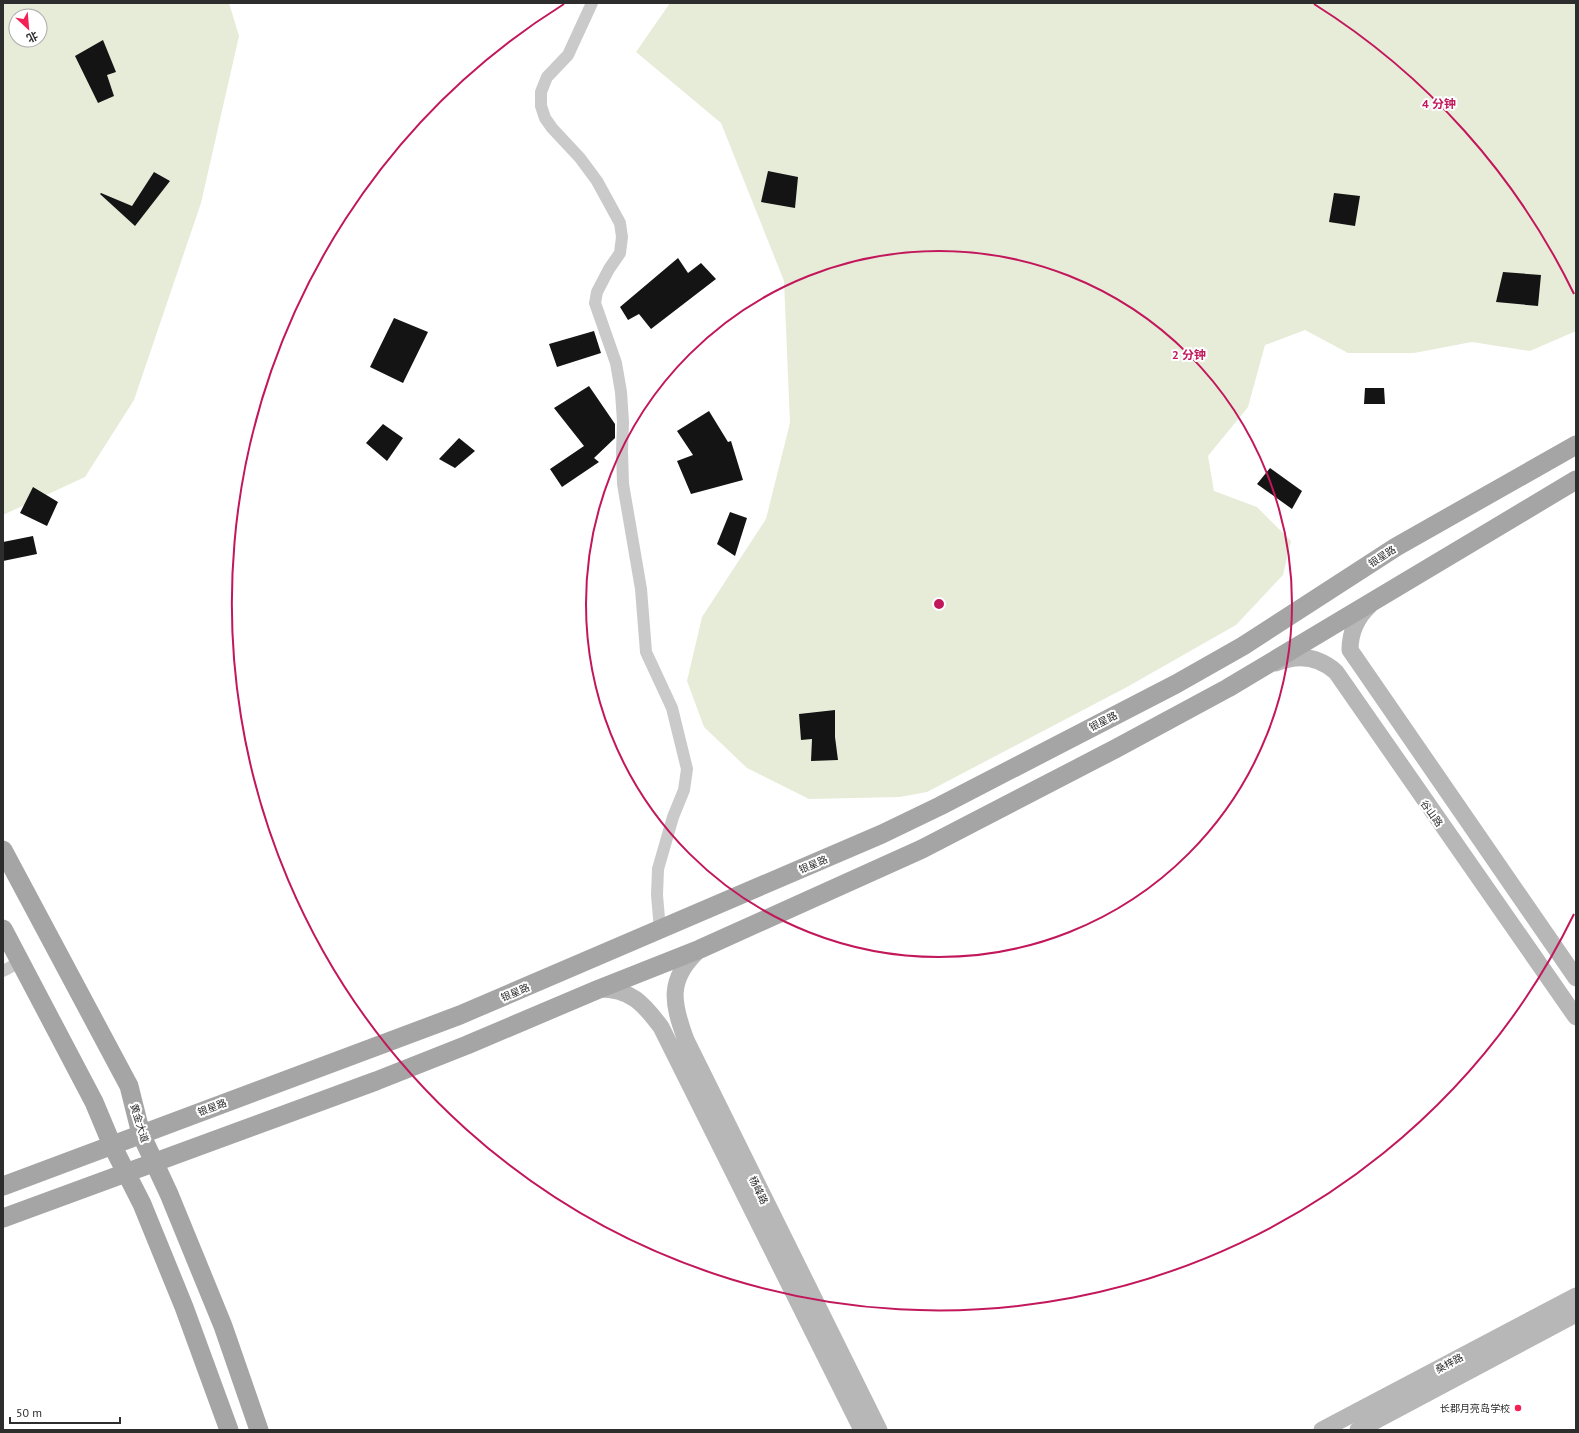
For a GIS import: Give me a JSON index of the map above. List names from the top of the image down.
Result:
{
  "streets": {
    "main road": [
      "银星路",
      "谷山路",
      "黄金大道",
      "杨峰路",
      "桑梓路"
    ]
  },
  "crossings": [
    ["银星路", "黄金大道"]
  ],
  "places": ["长郡月亮岛学校"],
  "scale_bar": "50 m",
  "north": "bottom right",
  "rings": ["4 分钟", "2 分钟"]
}
